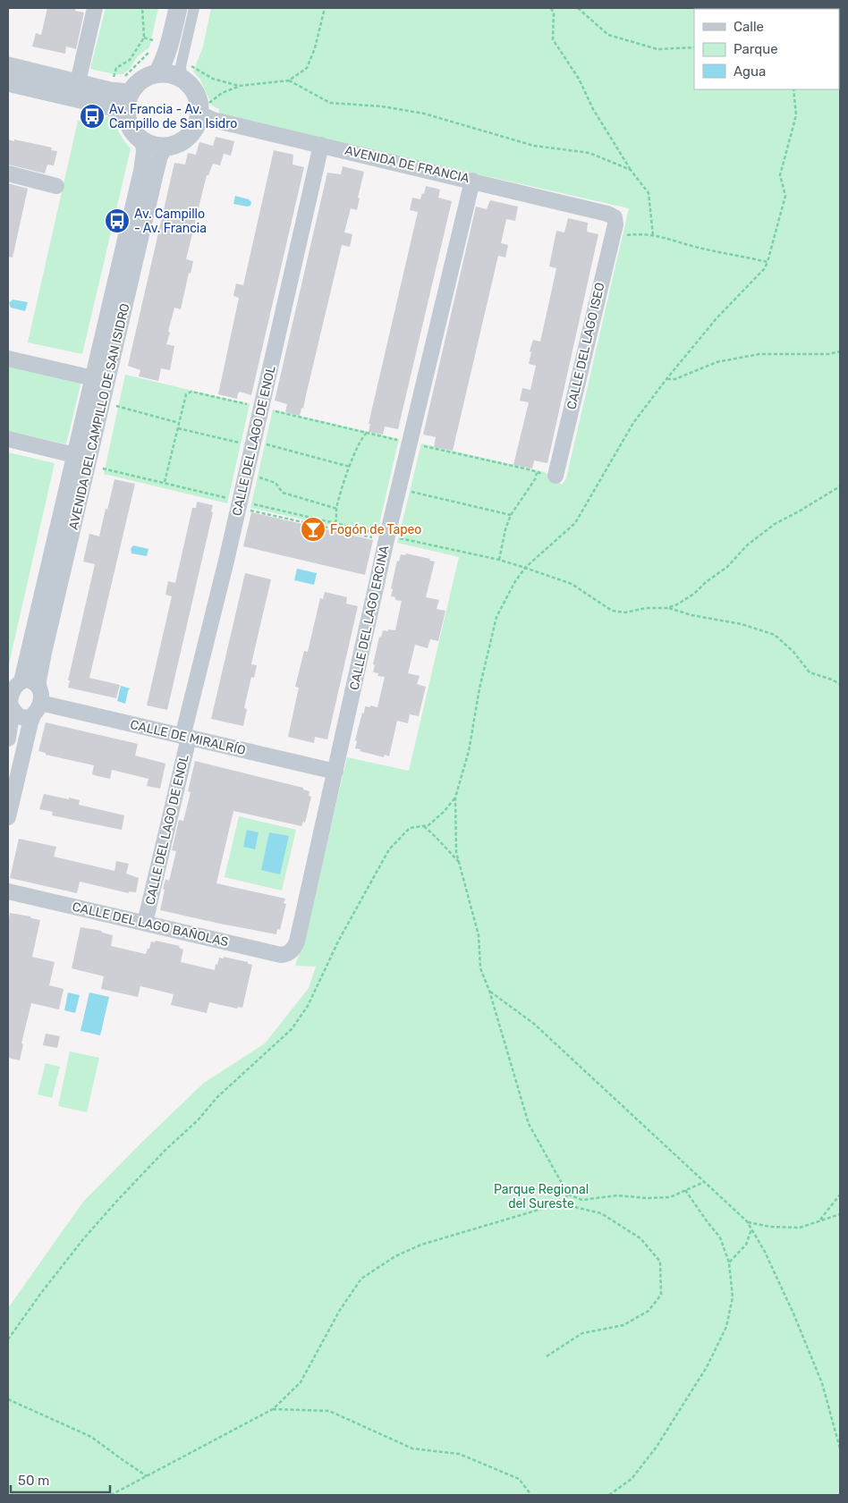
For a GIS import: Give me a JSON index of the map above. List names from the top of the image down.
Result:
{
  "streets": {
    "street": [
      "AVENIDA DE FRANCIA",
      "CALLE DEL LAGO ISEO",
      "AVENIDA DEL CAMPILLO DE SAN ISIDRO",
      "CALLE DEL LAGO DE ENOL",
      "CALLE DEL LAGO ERCINA",
      "CALLE DE MIRALRÍO",
      "CALLE DEL LAGO BAÑOLAS"
    ]
  },
  "crossings": [
    ["AVENIDA DE FRANCIA", "CALLE DEL LAGO ISEO"],
    ["AVENIDA DE FRANCIA", "AVENIDA DEL CAMPILLO DE SAN ISIDRO"],
    ["AVENIDA DE FRANCIA", "CALLE DEL LAGO DE ENOL"],
    ["AVENIDA DE FRANCIA", "CALLE DEL LAGO ERCINA"],
    ["AVENIDA DEL CAMPILLO DE SAN ISIDRO", "CALLE DE MIRALRÍO"],
    ["CALLE DEL LAGO DE ENOL", "CALLE DE MIRALRÍO"],
    ["CALLE DEL LAGO DE ENOL", "CALLE DEL LAGO BAÑOLAS"],
    ["CALLE DEL LAGO ERCINA", "CALLE DE MIRALRÍO"],
    ["CALLE DEL LAGO ERCINA", "CALLE DEL LAGO BAÑOLAS"]
  ],
  "parks": ["Parque Regional del Sureste"],
  "places": {
    "bus stop": ["Av. Francia - Av. Campillo de San Isidro", "Av. Campillo - Av. Francia"],
    "bar": ["Fogón de Tapeo"]
  },
  "legend": ["Calle", "Parque", "Agua"],
  "scale_bar": "50 m"
}
